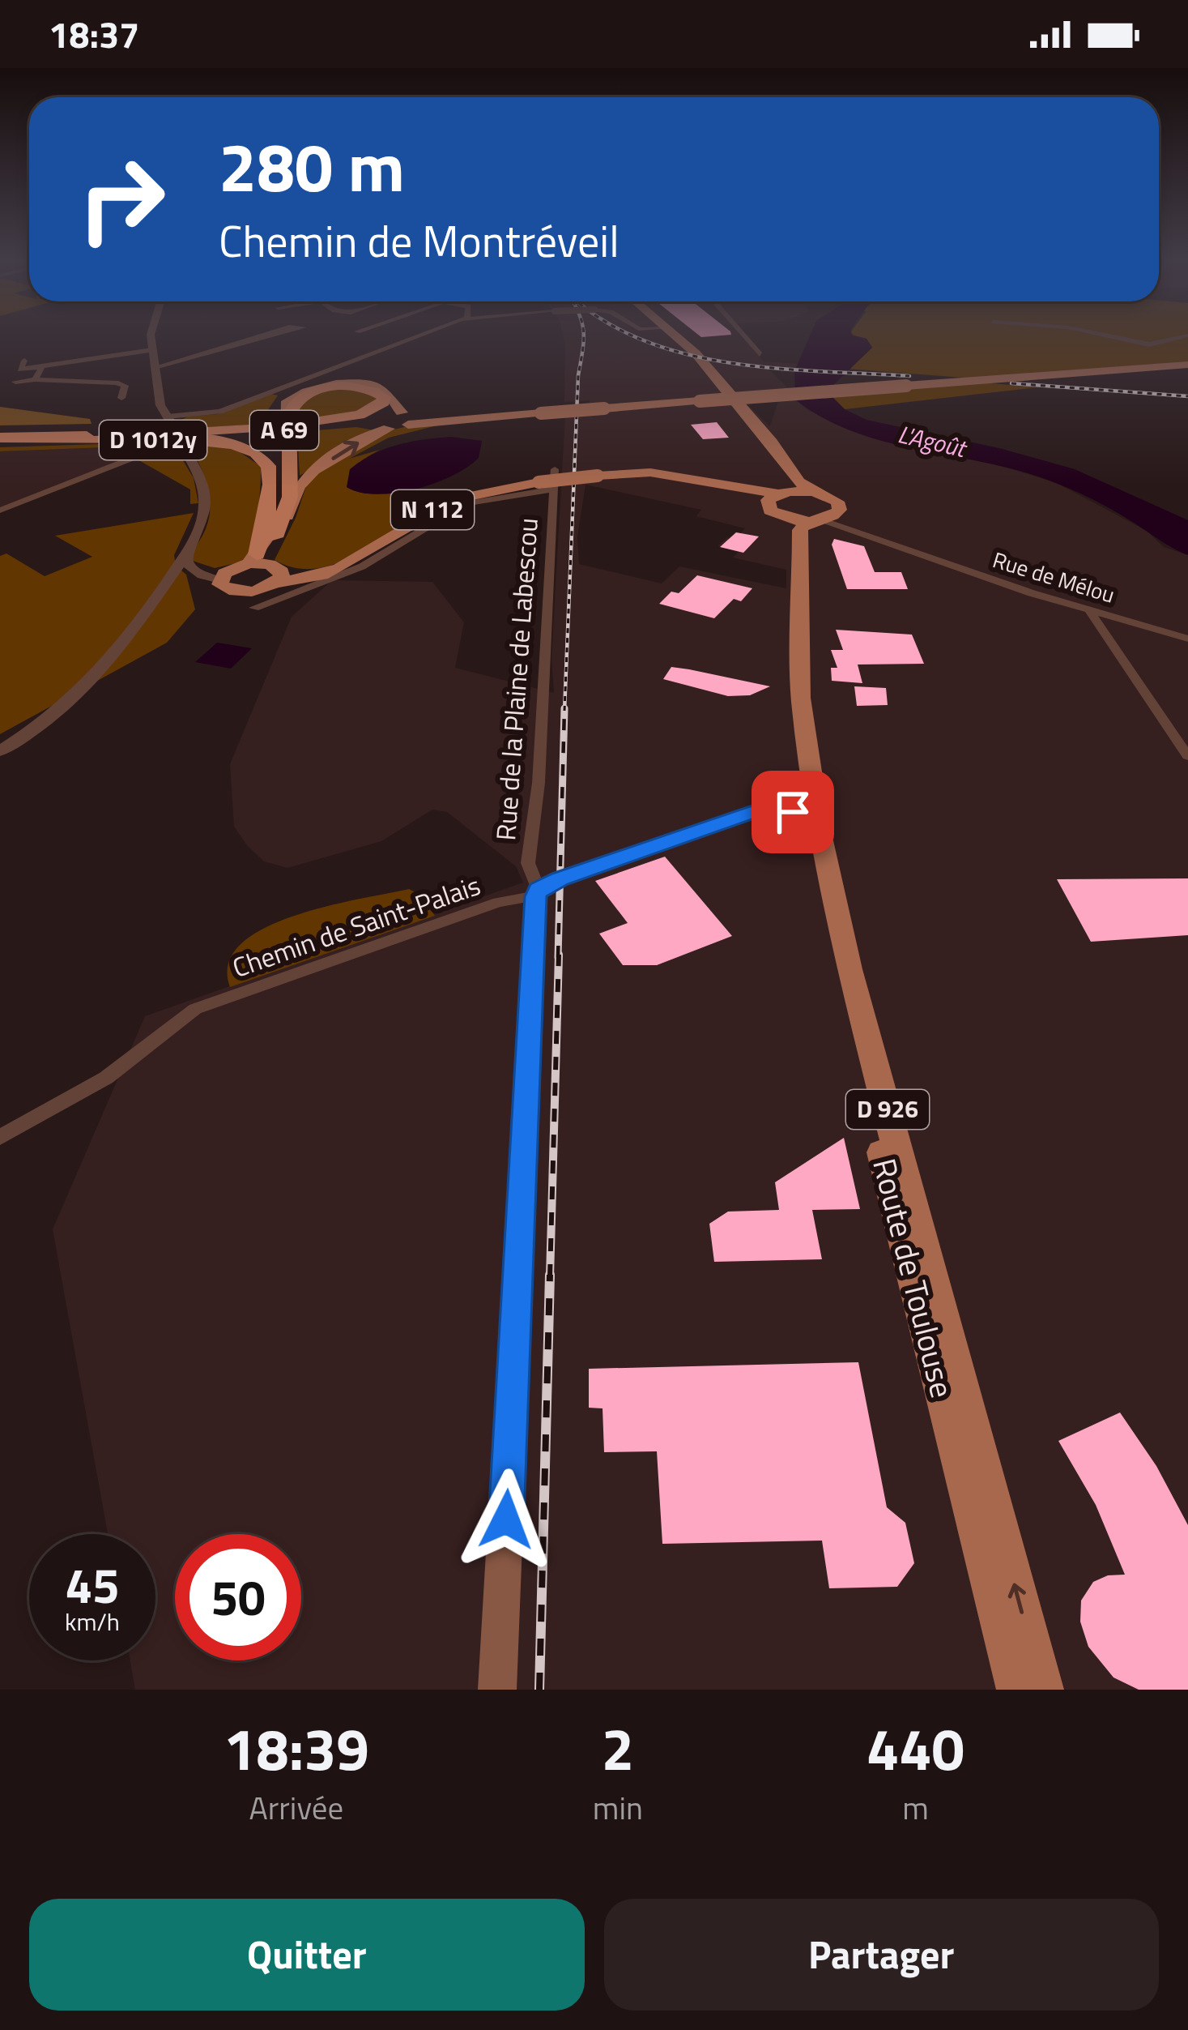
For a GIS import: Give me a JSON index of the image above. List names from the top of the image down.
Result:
{
  "streets": {
    "highway": ["A 69", "D 1012y"],
    "main road": ["N 112", "D 926", "Route de Toulouse"],
    "street": ["Rue de Mélou", "Rue de la Plaine de Labescou", "Chemin de Saint-Palais"]
  },
  "crossings": [
    ["A 69", "D 1012y"],
    ["A 69", "N 112"],
    ["D 1012y", "N 112"],
    ["N 112", "Rue de la Plaine de Labescou"],
    ["Rue de Mélou", "D 926"],
    ["Rue de Mélou", "Route de Toulouse"],
    ["Rue de la Plaine de Labescou", "Chemin de Saint-Palais"],
    ["D 926", "Route de Toulouse"]
  ],
  "water": ["L'Agoût"],
  "page": {
    "status": "18:37",
    "turn": ["280 m", "Chemin de Montréveil"],
    "speed": "45 km/h",
    "limit": "50",
    "eta": [
      "18:39",
      "Arrivée",
      "2",
      "min",
      "440",
      "m"
    ],
    "buttons": ["Quitter", "Partager"]
  }
}
